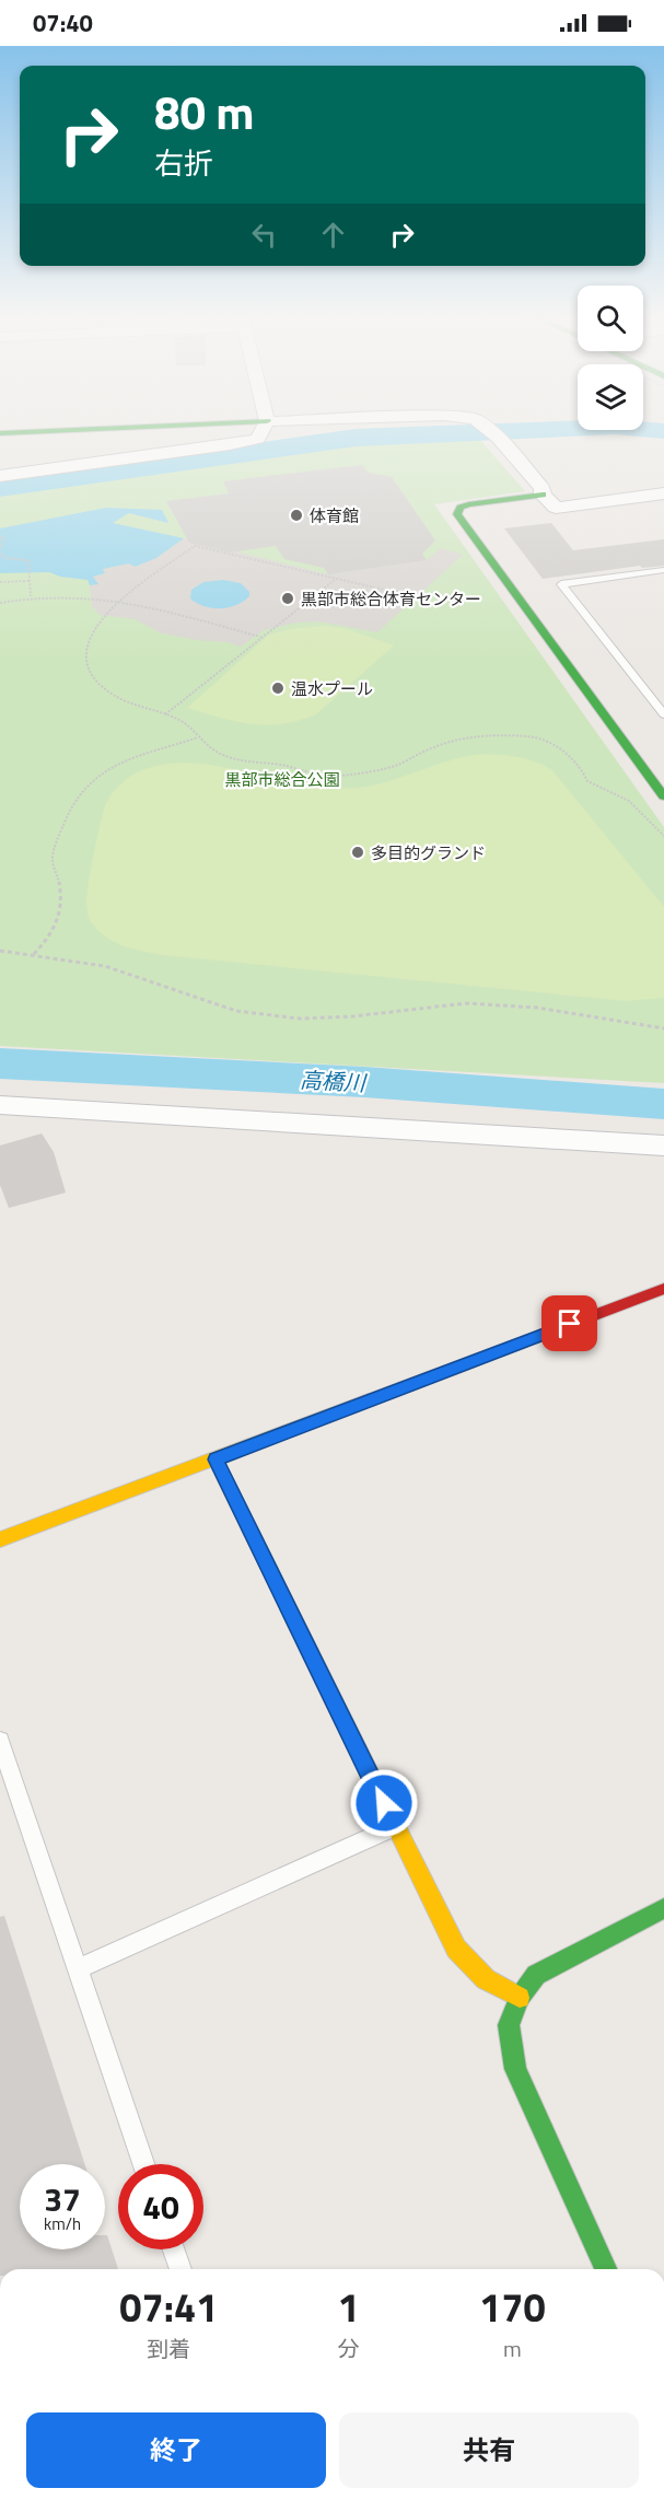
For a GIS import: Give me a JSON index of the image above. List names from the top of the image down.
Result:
{
  "water": ["高橋川"],
  "parks": ["黒部市総合公園"],
  "places": [
    "体育館",
    "黒部市総合体育センター",
    "温水プール",
    "多目的グランド"
  ],
  "page": {
    "status": "07:40",
    "turn": ["80 m", "右折"],
    "speed": "37 km/h",
    "limit": "40",
    "eta": [
      "07:41",
      "到着",
      "1",
      "分",
      "170",
      "m"
    ],
    "buttons": ["終了", "共有"]
  }
}
